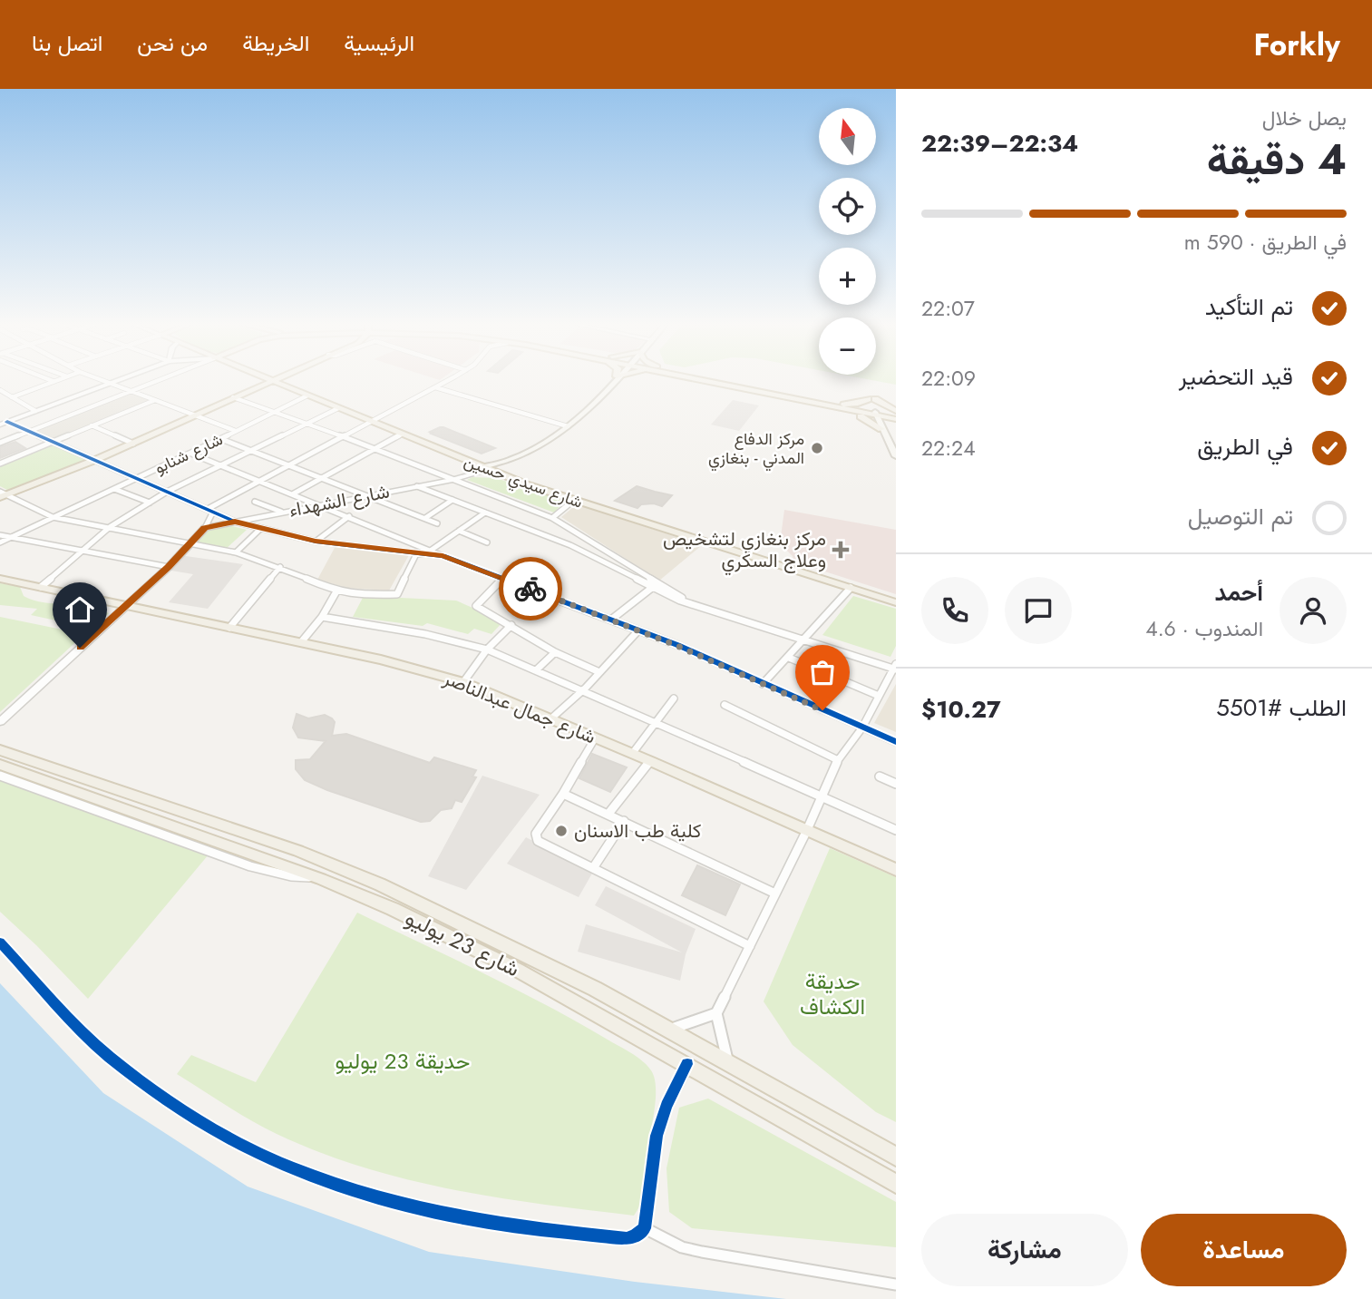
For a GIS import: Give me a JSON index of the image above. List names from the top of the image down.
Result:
{
  "streets": {
    "main road": ["شارع سيدي حسين", "شارع جمال عبدالناصر", "شارع 23 يوليو"],
    "street": ["شارع شنابو", "شارع الشهداء"]
  },
  "crossings": [
    ["شارع شنابو", "شارع سيدي حسين"],
    ["شارع سيدي حسين", "شارع الشهداء"]
  ],
  "parks": ["حديقة الكشاف", "حديقة 23 يوليو"],
  "places": {
    "other": ["مركز الدفاع المدني - بنغازي", "كلية طب الاسنان"],
    "health": ["مركز بنغازي لتشخيص وعلاج السكري"]
  },
  "north": "top",
  "page": {
    "header": "Forkly",
    "nav": [
      "الرئيسية",
      "الخريطة",
      "من نحن",
      "اتصل بنا"
    ],
    "heading": ["4 دقيقة", "يصل خلال", "22:34–22:39"],
    "panel": [
      "أحمد",
      "المندوب · 4.6",
      "الطلب #5501",
      "$10.27"
    ],
    "map_buttons": ["+", "−"],
    "bar": "في الطريق · 590 m",
    "list": [
      ["تم التأكيد", "22:07"],
      ["قيد التحضير", "22:09"],
      ["في الطريق", "22:24"],
      "تم التوصيل"
    ],
    "buttons": ["مساعدة", "مشاركة"]
  }
}
